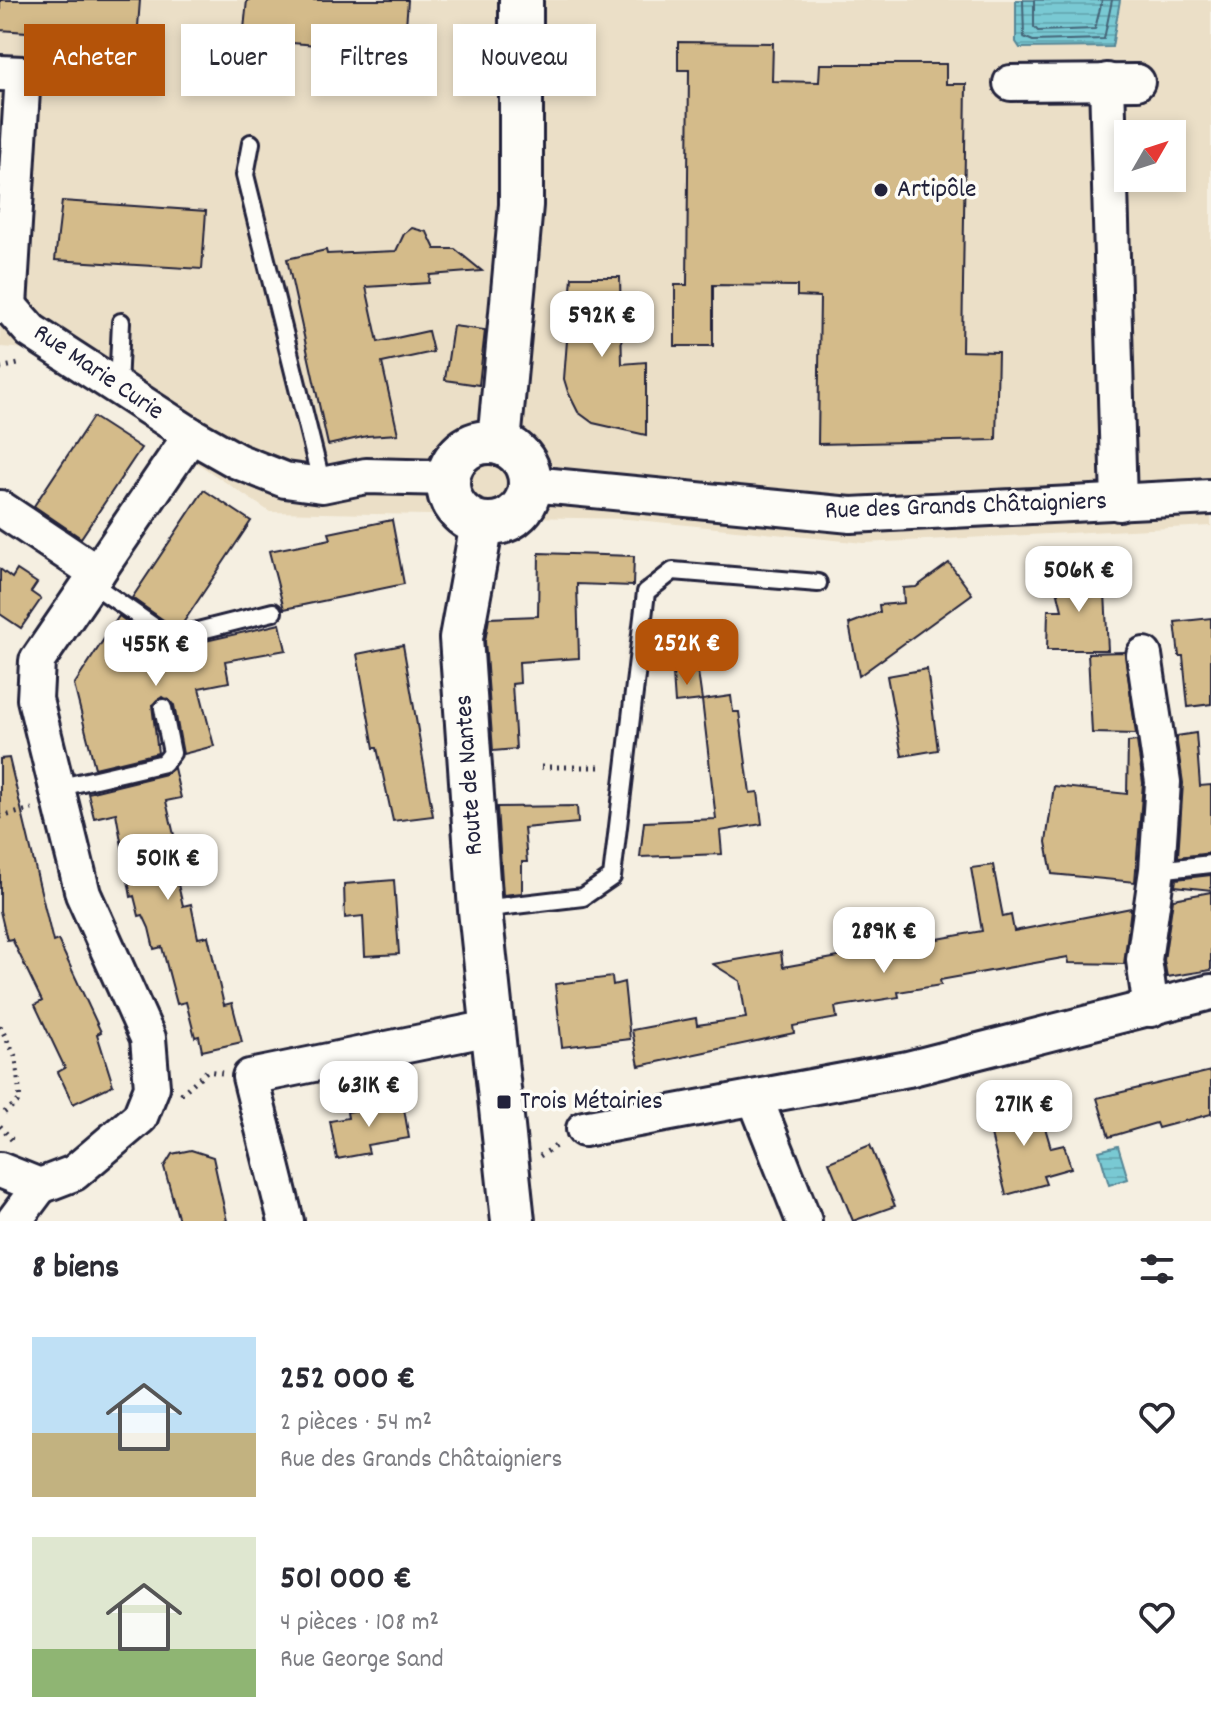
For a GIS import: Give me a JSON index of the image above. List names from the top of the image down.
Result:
{
  "streets": {
    "street": ["Rue Marie Curie", "Rue des Grands Châtaigniers", "Route de Nantes"]
  },
  "crossings": [
    ["Rue des Grands Châtaigniers", "Route de Nantes"]
  ],
  "places": {
    "other": ["Artipôle"],
    "transit": ["Trois Métairies"]
  },
  "north": "top right",
  "page": {
    "chip": [
      "Acheter",
      "Louer",
      "Filtres",
      "Nouveau"
    ],
    "price": [
      "592K €",
      "506K €",
      "252K €",
      "455K €",
      "501K €",
      "289K €",
      "631K €",
      "271K €"
    ],
    "heading": "8 biens",
    "list": [
      {
        "name": "252 000 €",
        "note": "2 pièces · 54 m² · Rue des Grands Châtaigniers"
      },
      {
        "name": "501 000 €",
        "note": "4 pièces · 108 m² · Rue George Sand"
      }
    ]
  }
}
